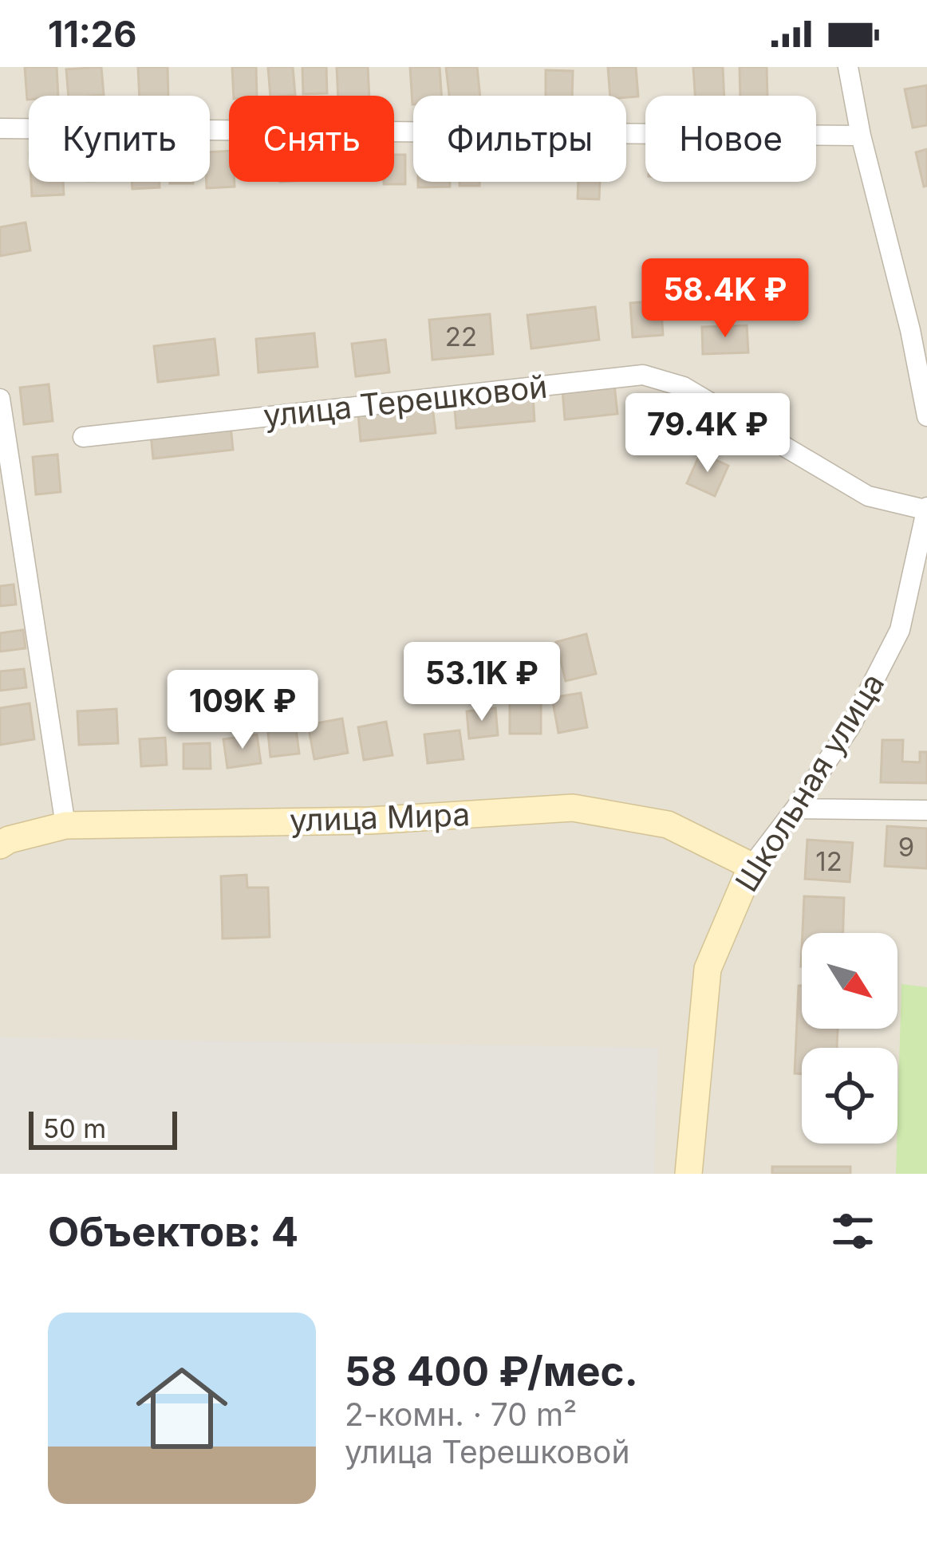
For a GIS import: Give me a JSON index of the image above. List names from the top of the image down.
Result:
{
  "streets": {
    "street": ["улица Терешковой", "Школьная улица", "улица Мира"]
  },
  "crossings": [
    ["улица Терешковой", "Школьная улица"],
    ["Школьная улица", "улица Мира"]
  ],
  "house_numbers": ["22", "9", "12"],
  "scale_bar": "50 m",
  "north": "bottom right",
  "page": {
    "status": "11:26",
    "chip": [
      "Купить",
      "Снять",
      "Фильтры",
      "Новое"
    ],
    "price": [
      "58.4K ₽",
      "79.4K ₽",
      "53.1K ₽",
      "109K ₽"
    ],
    "scale": "50 m",
    "heading": "Объектов: 4",
    "list": [
      {
        "name": "58 400 ₽/мес.",
        "note": "2-комн. · 70 m² · улица Терешковой"
      }
    ]
  }
}
